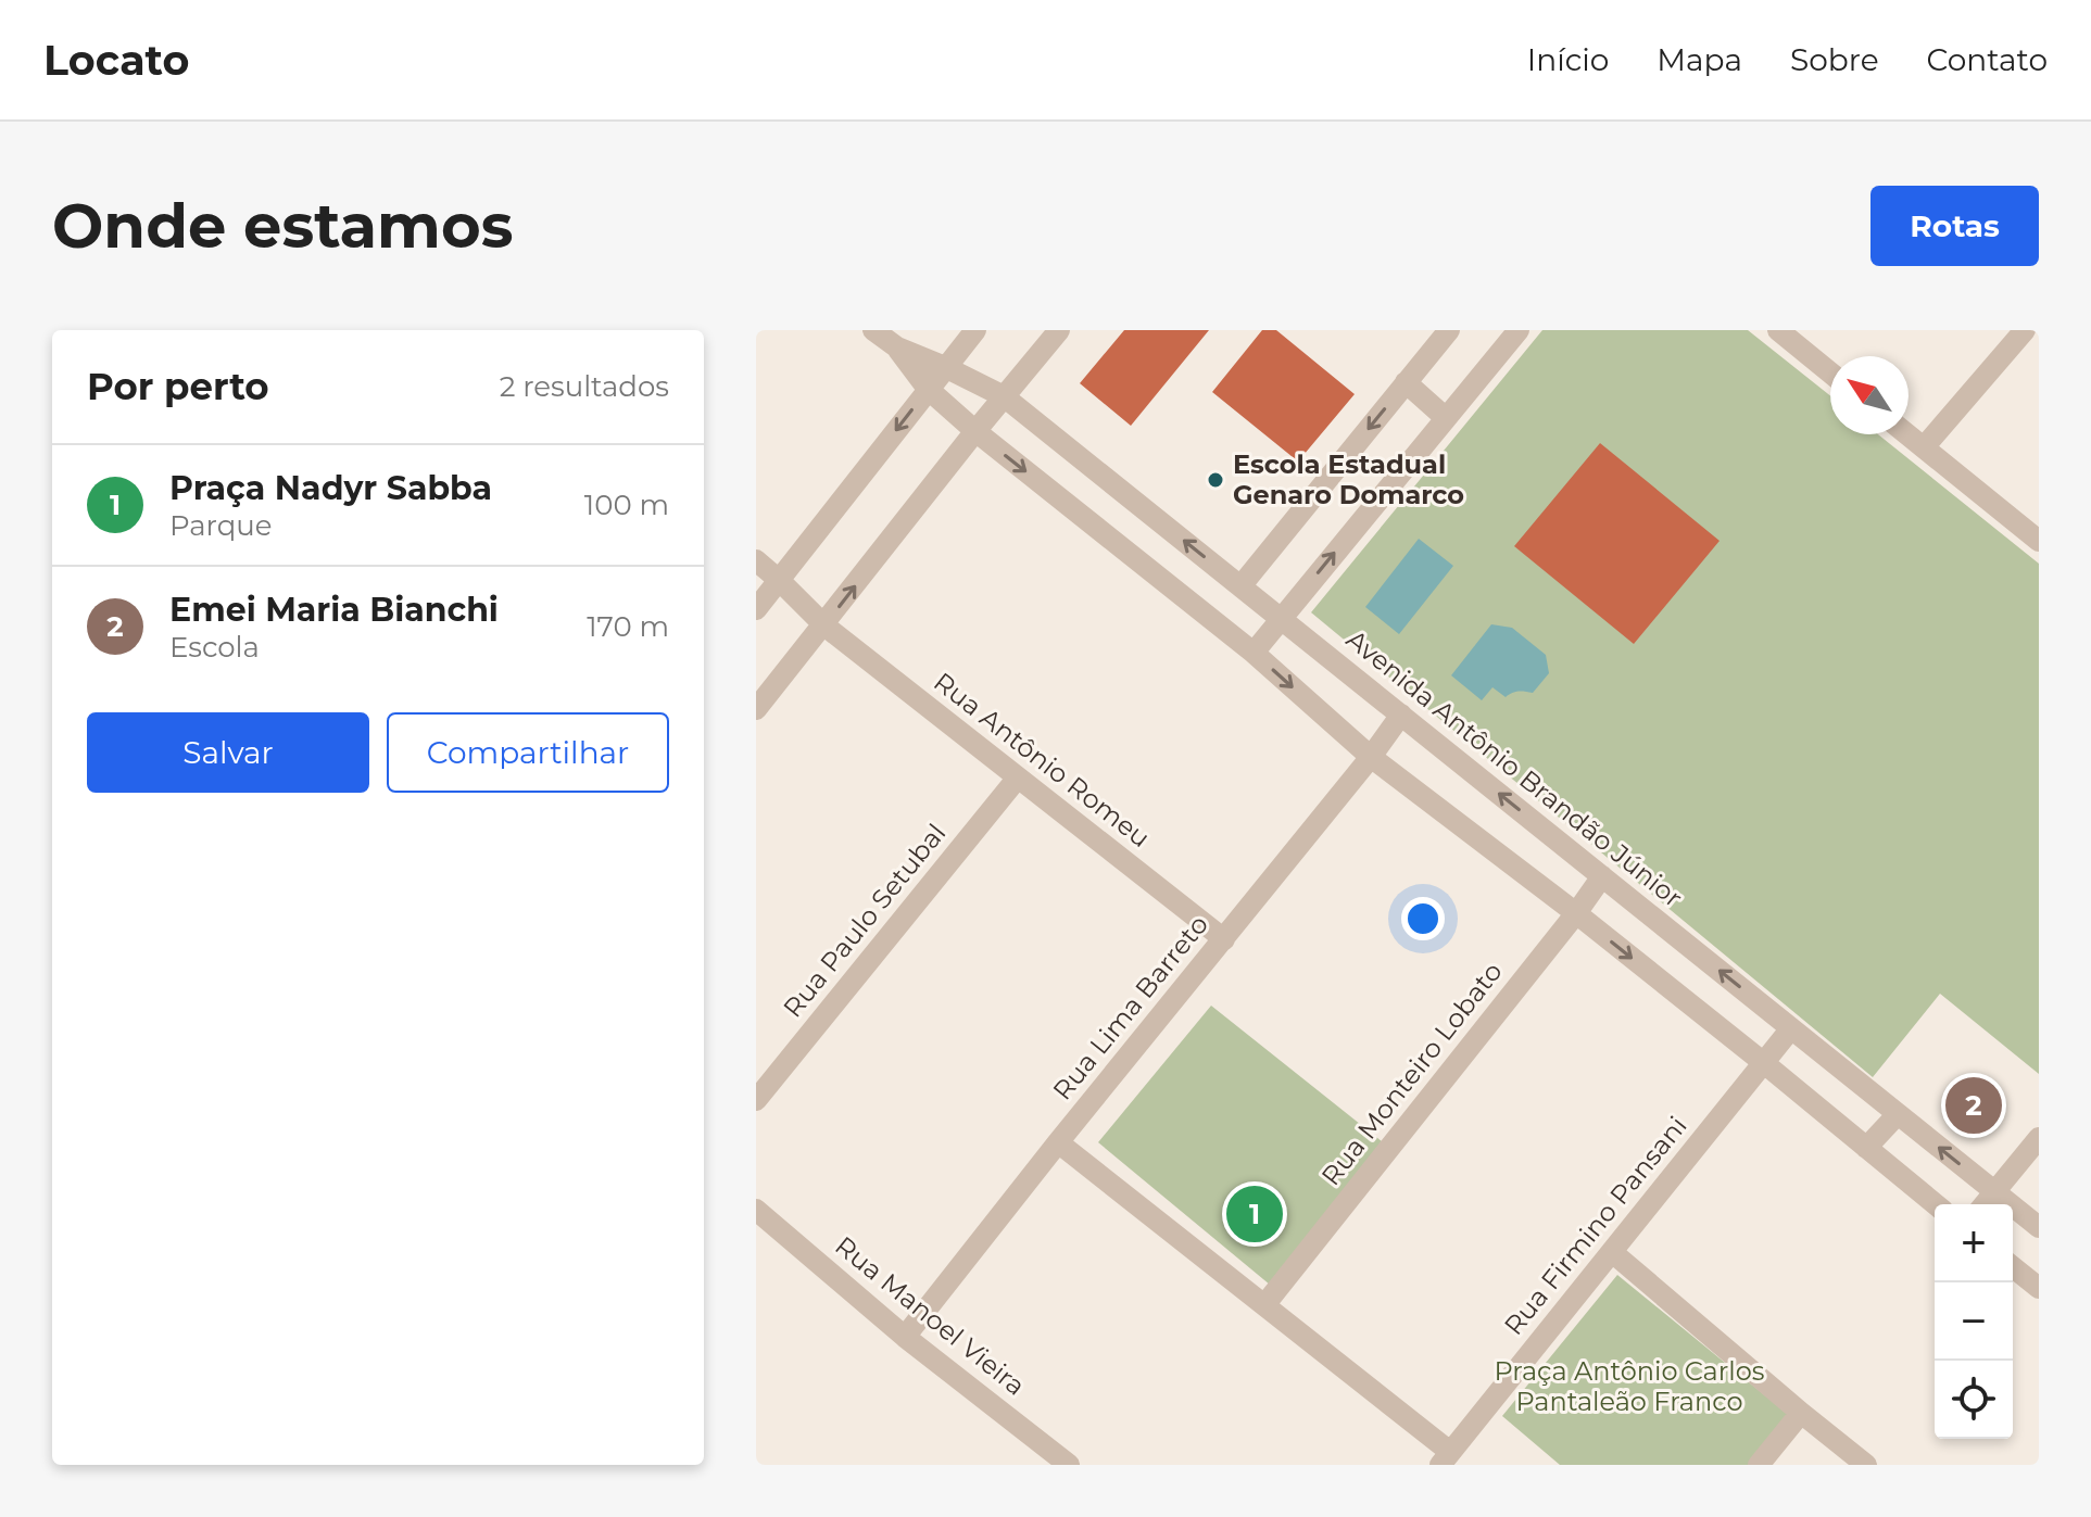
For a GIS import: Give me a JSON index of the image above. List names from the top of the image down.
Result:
{
  "streets": {
    "street": [
      "Rua Antônio Romeu",
      "Avenida Antônio Brandão Júnior",
      "Rua Paulo Setubal",
      "Rua Lima Barreto",
      "Rua Monteiro Lobato",
      "Rua Firmino Pansani",
      "Rua Manoel Vieira"
    ]
  },
  "crossings": [
    ["Rua Antônio Romeu", "Rua Paulo Setubal"],
    ["Rua Antônio Romeu", "Rua Lima Barreto"],
    ["Avenida Antônio Brandão Júnior", "Rua Lima Barreto"],
    ["Avenida Antônio Brandão Júnior", "Rua Monteiro Lobato"],
    ["Avenida Antônio Brandão Júnior", "Rua Firmino Pansani"],
    ["Rua Lima Barreto", "Rua Manoel Vieira"]
  ],
  "parks": ["Praça Antônio Carlos Pantaleão Franco"],
  "places": ["Escola Estadual Genaro Domarco"],
  "north": "top left",
  "page": {
    "header": "Locato",
    "nav": [
      "Início",
      "Mapa",
      "Sobre",
      "Contato"
    ],
    "buttons": [
      "Rotas",
      ["Salvar", "Compartilhar"]
    ],
    "title": "Onde estamos",
    "heading": ["Por perto", "2 resultados"],
    "list": [
      {
        "mark": "1",
        "name": "Praça Nadyr Sabba",
        "note": "Parque",
        "value": "100 m"
      },
      {
        "mark": "2",
        "name": "Emei Maria Bianchi",
        "note": "Escola",
        "value": "170 m"
      }
    ],
    "pins": ["2", "1"],
    "map_buttons": ["+", "−"]
  }
}
